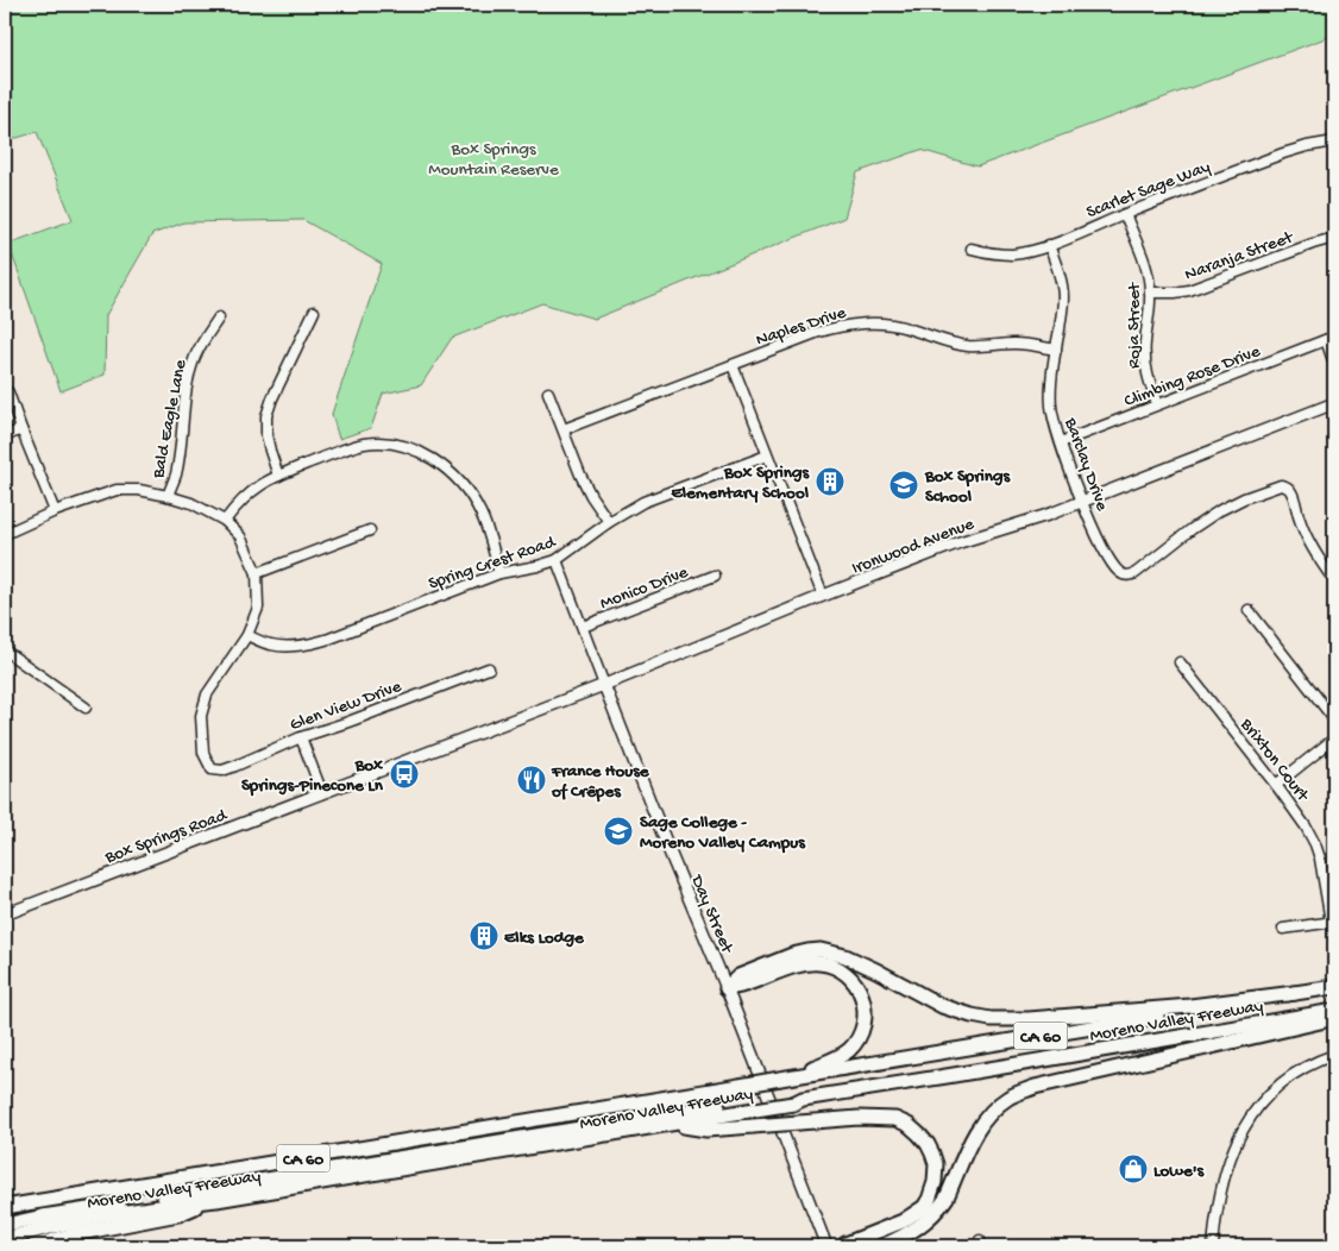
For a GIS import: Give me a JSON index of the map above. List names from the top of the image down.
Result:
{
  "streets": {
    "highway": ["Moreno Valley Freeway", "CA 60"],
    "main road": ["Ironwood Avenue", "Box Springs Road", "Day Street"],
    "street": [
      "Scarlet Sage Way",
      "Naranja Street",
      "Naples Drive",
      "Roja Street",
      "Climbing Rose Drive",
      "Bald Eagle Lane",
      "Barclay Drive",
      "Spring Crest Road",
      "Monico Drive",
      "Glen View Drive",
      "Brixton Court"
    ]
  },
  "crossings": [
    ["Scarlet Sage Way", "Roja Street"],
    ["Scarlet Sage Way", "Barclay Drive"],
    ["Naranja Street", "Roja Street"],
    ["Naples Drive", "Barclay Drive"],
    ["Roja Street", "Climbing Rose Drive"],
    ["Climbing Rose Drive", "Barclay Drive"],
    ["Barclay Drive", "Ironwood Avenue"],
    ["Ironwood Avenue", "Box Springs Road"],
    ["Ironwood Avenue", "Day Street"],
    ["Spring Crest Road", "Glen View Drive"],
    ["Spring Crest Road", "Day Street"],
    ["Monico Drive", "Day Street"],
    ["Box Springs Road", "Day Street"]
  ],
  "parks": ["Box Springs Mountain Reserve"],
  "places": {
    "building": ["Box Springs Elementary School", "Elks Lodge"],
    "school or university": ["Box Springs School", "Sage College - Moreno Valley Campus"],
    "bus stop": ["Box Springs-Pinecone Ln"],
    "restaurant": ["France House of Crêpes"],
    "shop": ["Lowe's"]
  }
}
